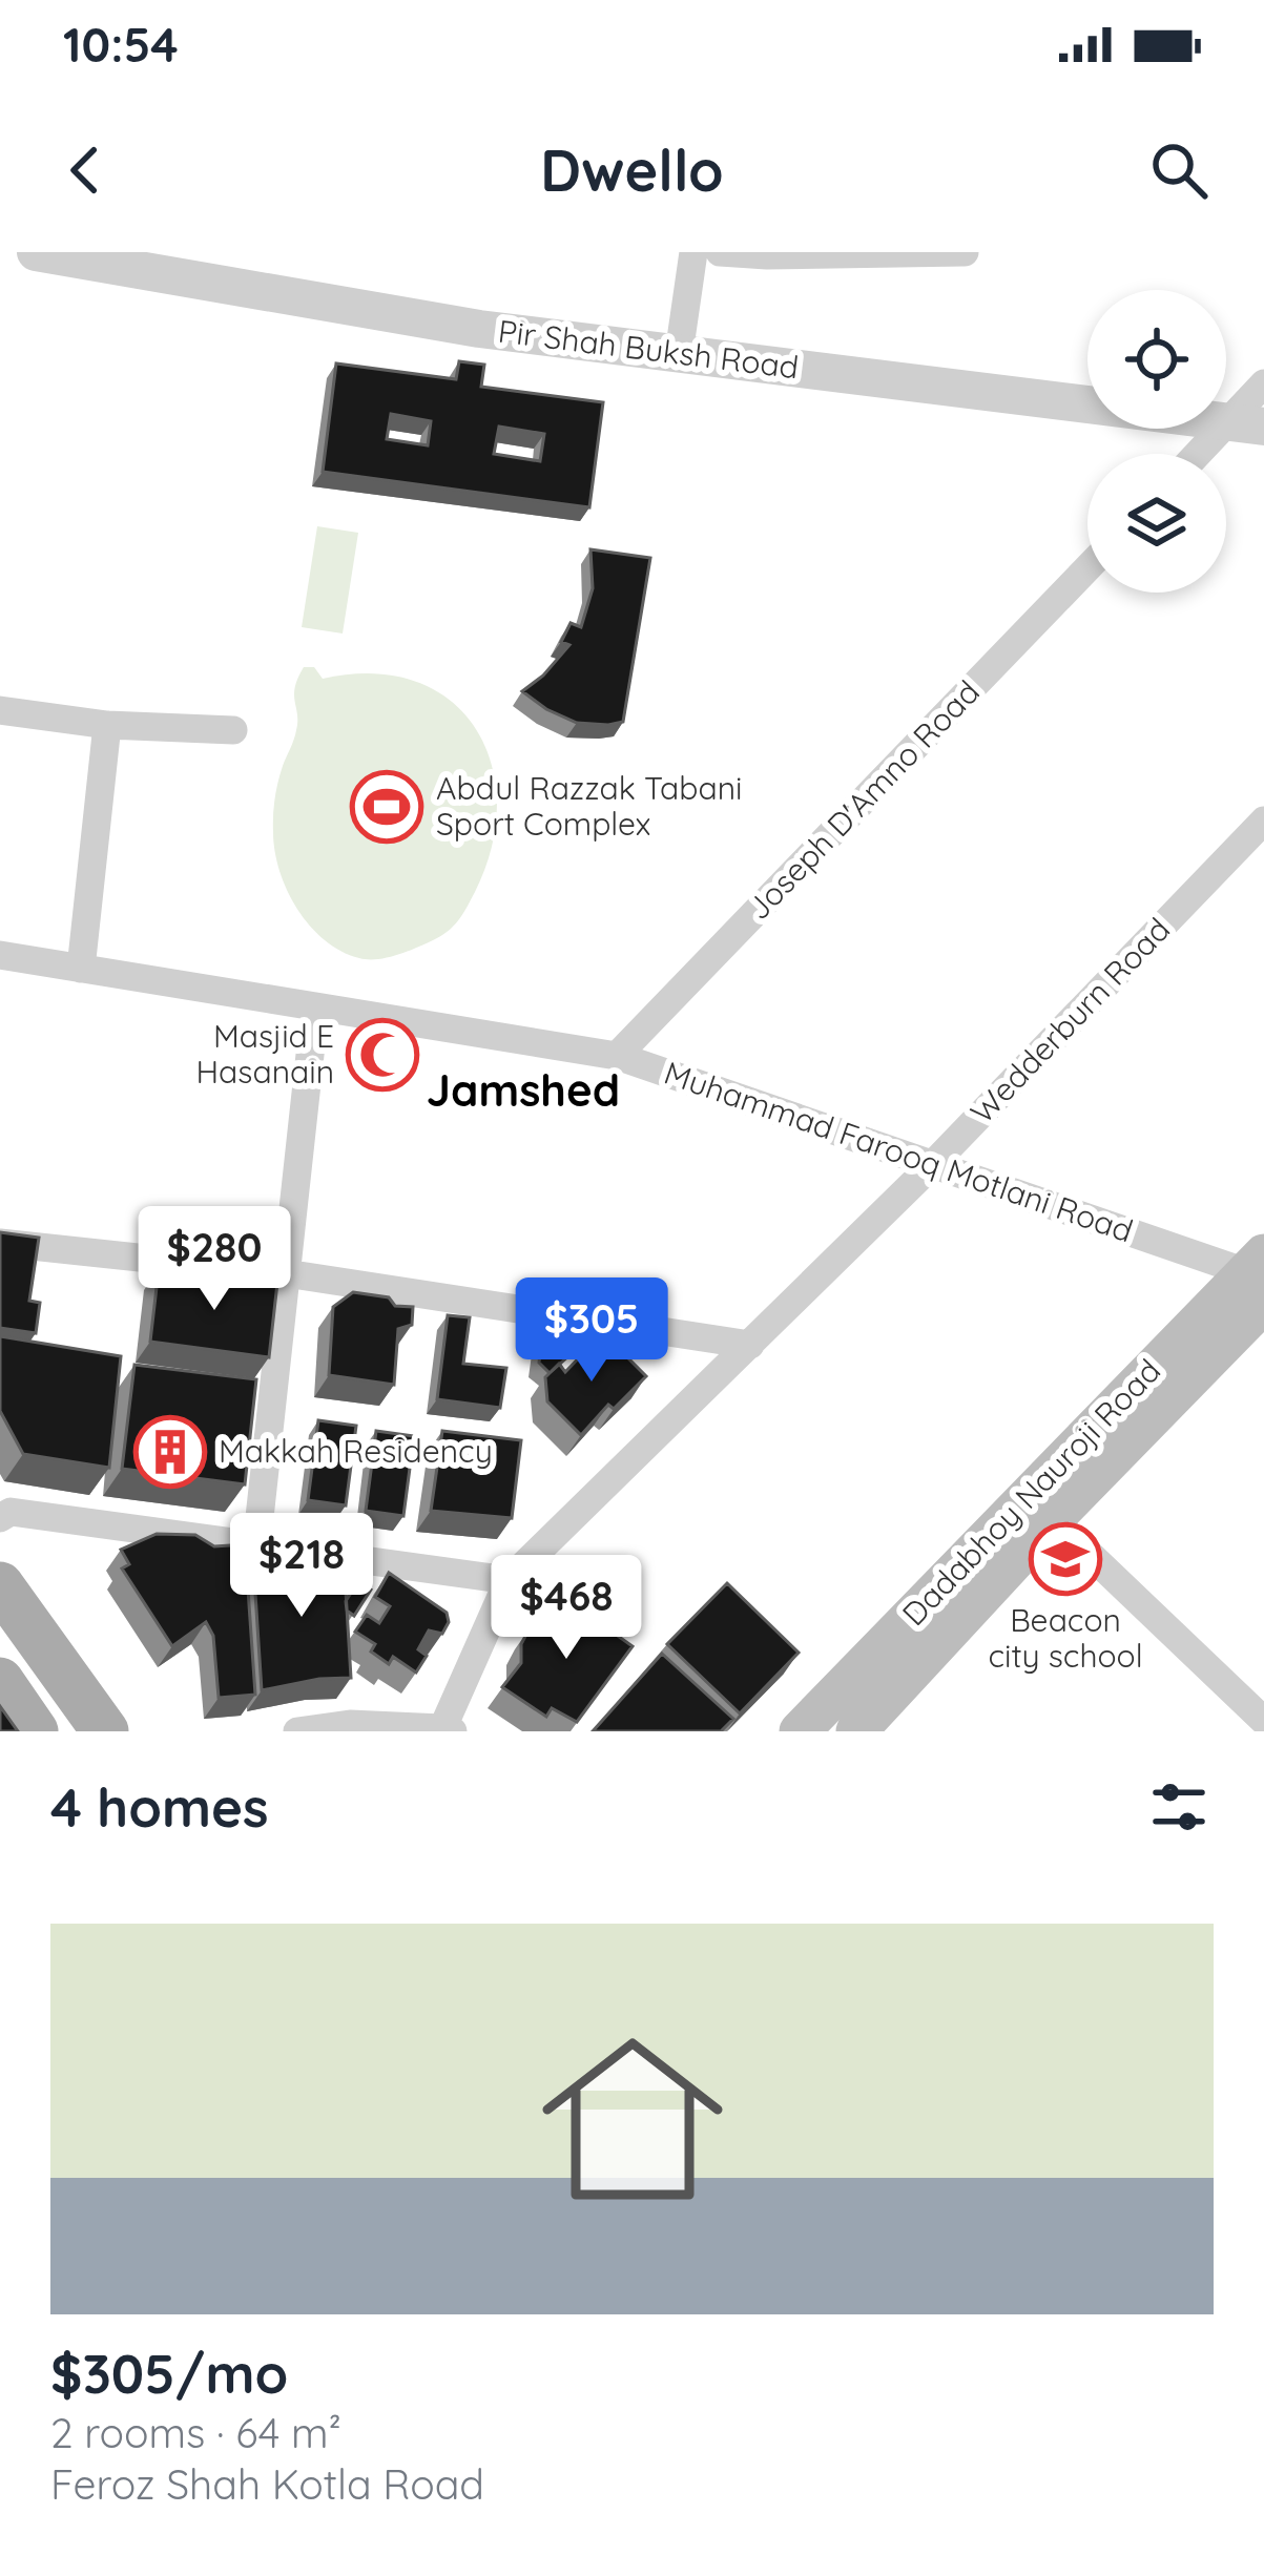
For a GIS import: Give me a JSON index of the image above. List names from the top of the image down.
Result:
{
  "streets": {
    "main road": ["Dadabhoy Nauroji Road"],
    "street": [
      "Pir Shah Buksh Road",
      "Joseph D'Amno Road",
      "Wedderburn Road",
      "Muhammad Farooq Motlani Road"
    ]
  },
  "crossings": [
    ["Joseph D'Amno Road", "Muhammad Farooq Motlani Road"],
    ["Wedderburn Road", "Muhammad Farooq Motlani Road"],
    ["Muhammad Farooq Motlani Road", "Dadabhoy Nauroji Road"]
  ],
  "districts": ["Jamshed"],
  "places": {
    "sports": ["Abdul Razzak Tabani Sport Complex"],
    "mosque": ["Masjid E Hasanain"],
    "building": ["Makkah Residency"],
    "school or university": ["Beacon city school"]
  },
  "page": {
    "status": "10:54",
    "header": "Dwello",
    "price": [
      "$280",
      "$305",
      "$218",
      "$468"
    ],
    "heading": "4 homes",
    "list": [
      {
        "name": "$305/mo",
        "note": "2 rooms · 64 m² · Feroz Shah Kotla Road"
      }
    ]
  }
}
